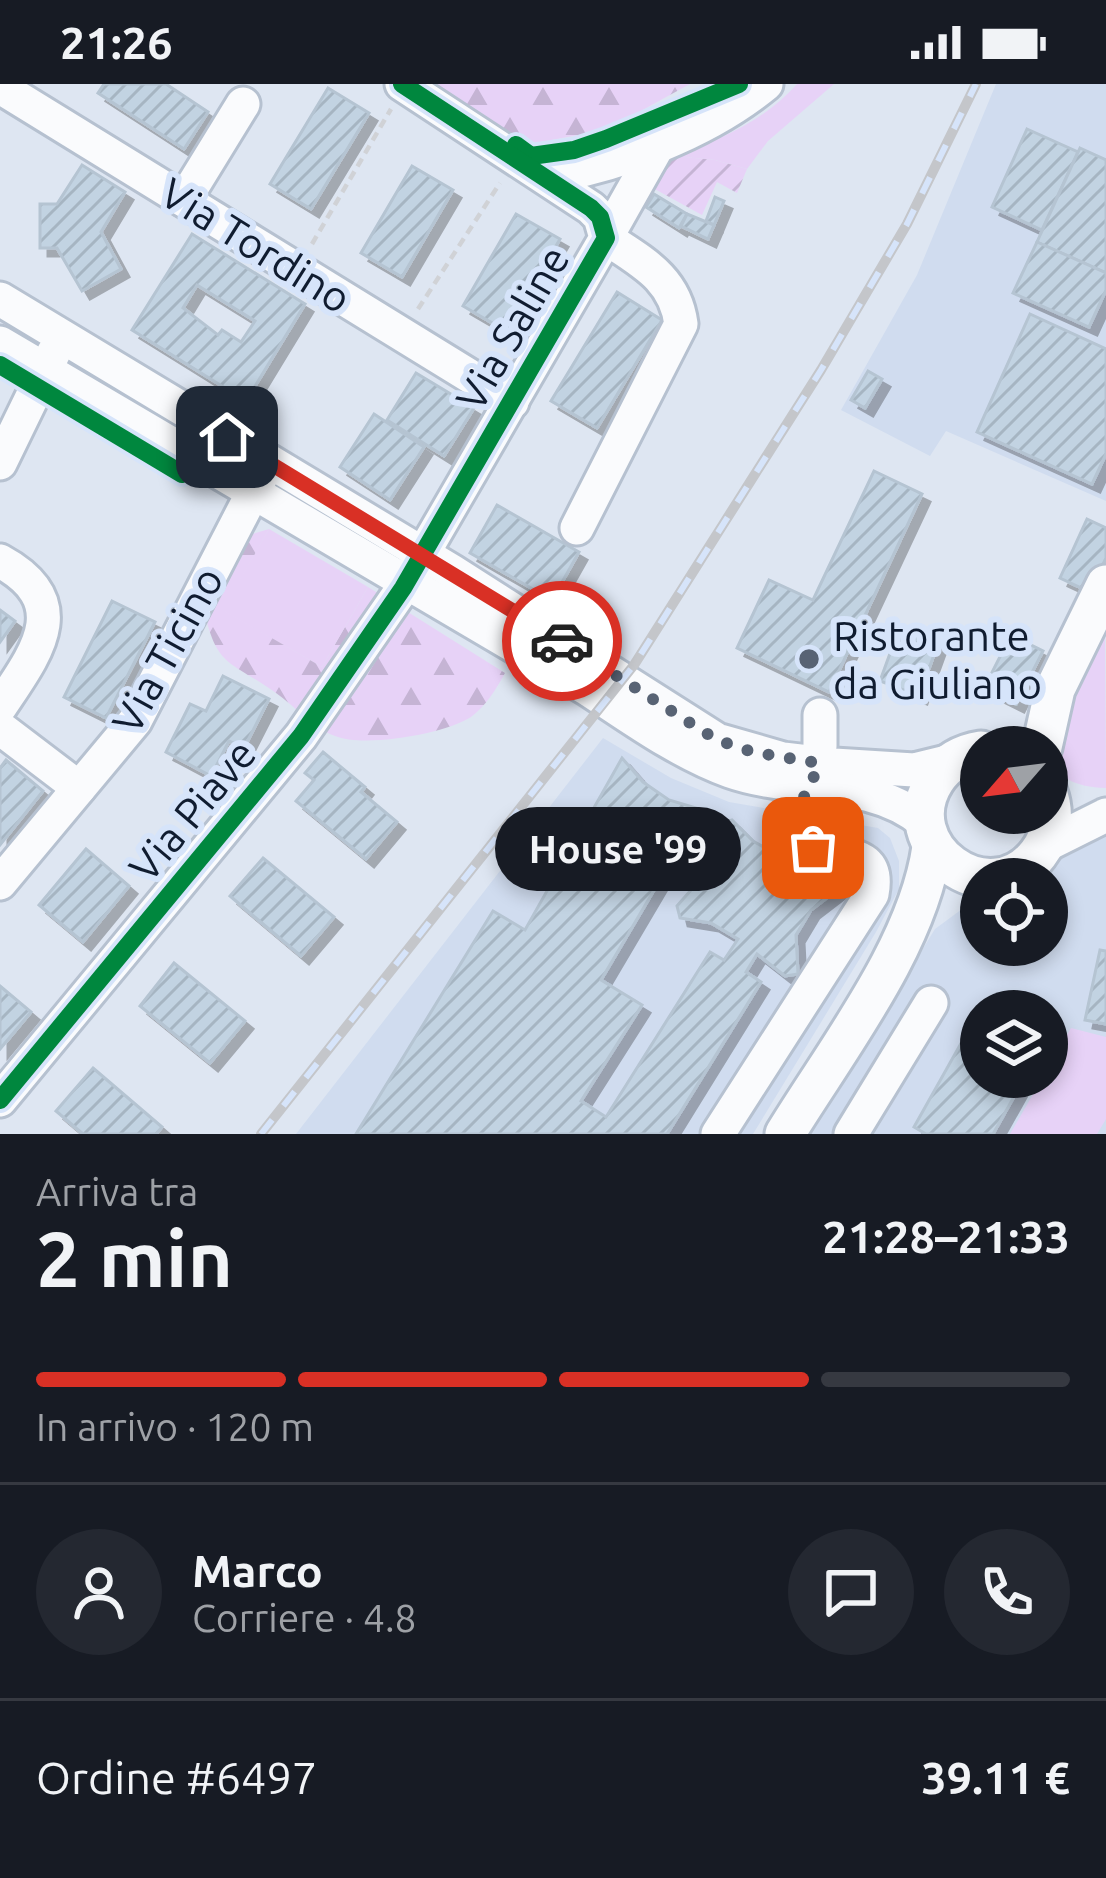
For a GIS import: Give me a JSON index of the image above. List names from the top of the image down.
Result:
{
  "streets": {
    "street": [
      "Via Tordino",
      "Via Saline",
      "Via Ticino",
      "Via Piave"
    ]
  },
  "crossings": [
    ["Via Tordino", "Via Saline"],
    ["Via Saline", "Via Piave"]
  ],
  "places": ["Ristorante da Giuliano", "House '99"],
  "north": "bottom left",
  "page": {
    "status": "21:26",
    "bubble": "House '99",
    "heading": ["2 min", "Arriva tra", "21:28–21:33"],
    "panel": [
      "Marco",
      "Corriere · 4.8",
      "Ordine #6497",
      "39.11 €"
    ],
    "bar": "In arrivo · 120 m"
  }
}
